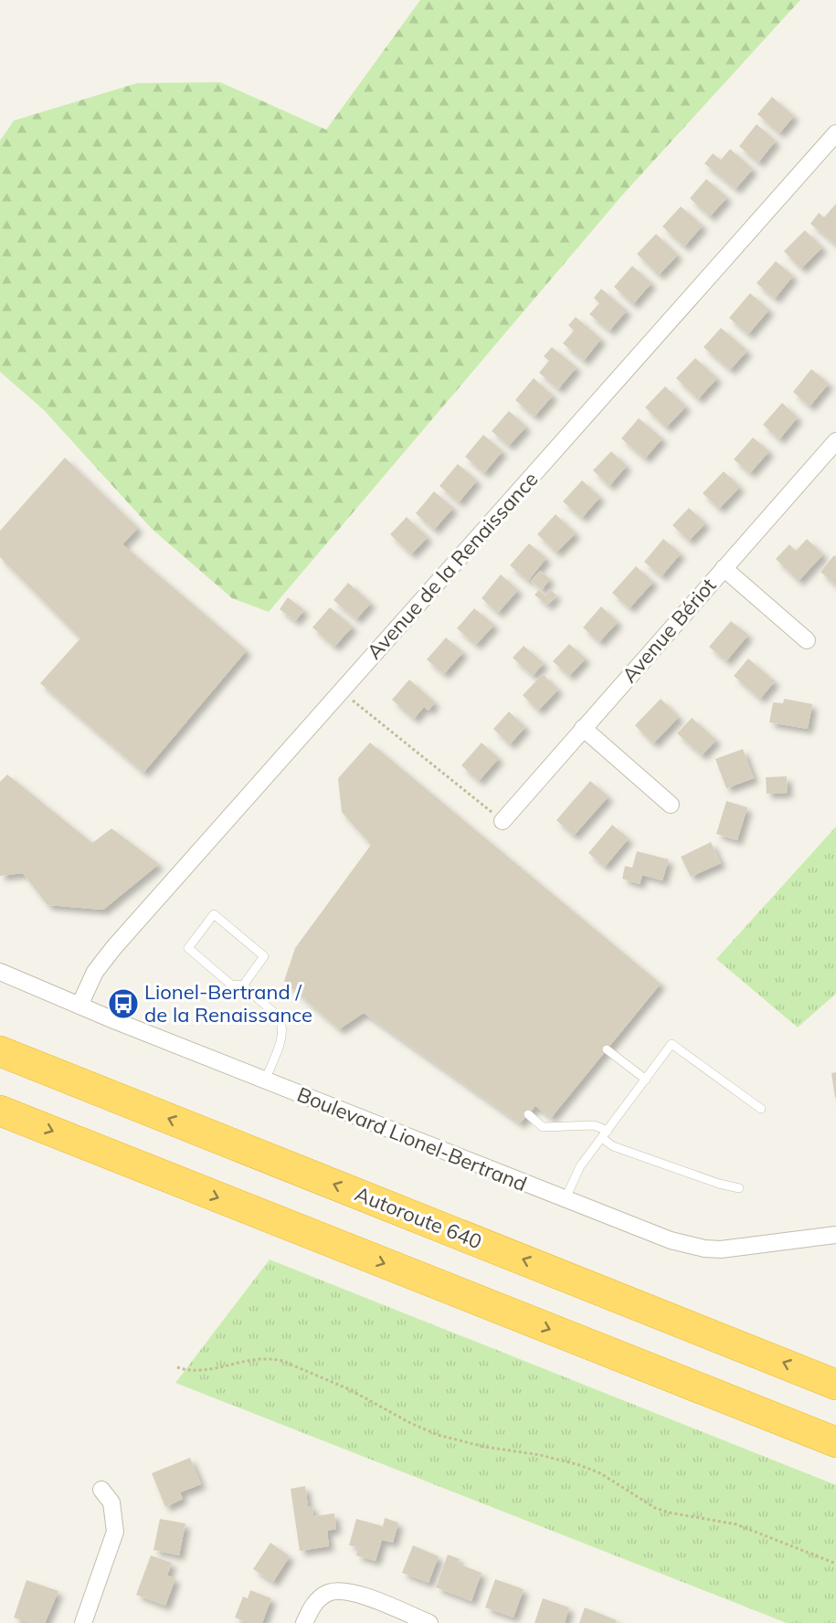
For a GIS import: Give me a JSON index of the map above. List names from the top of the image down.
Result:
{
  "streets": {
    "highway": ["Autoroute 640"],
    "street": ["Avenue de la Renaissance", "Avenue Bériot", "Boulevard Lionel-Bertrand"]
  },
  "crossings": [
    ["Avenue de la Renaissance", "Boulevard Lionel-Bertrand"]
  ],
  "places": {
    "bus stop": ["Lionel-Bertrand / de la Renaissance"]
  }
}
